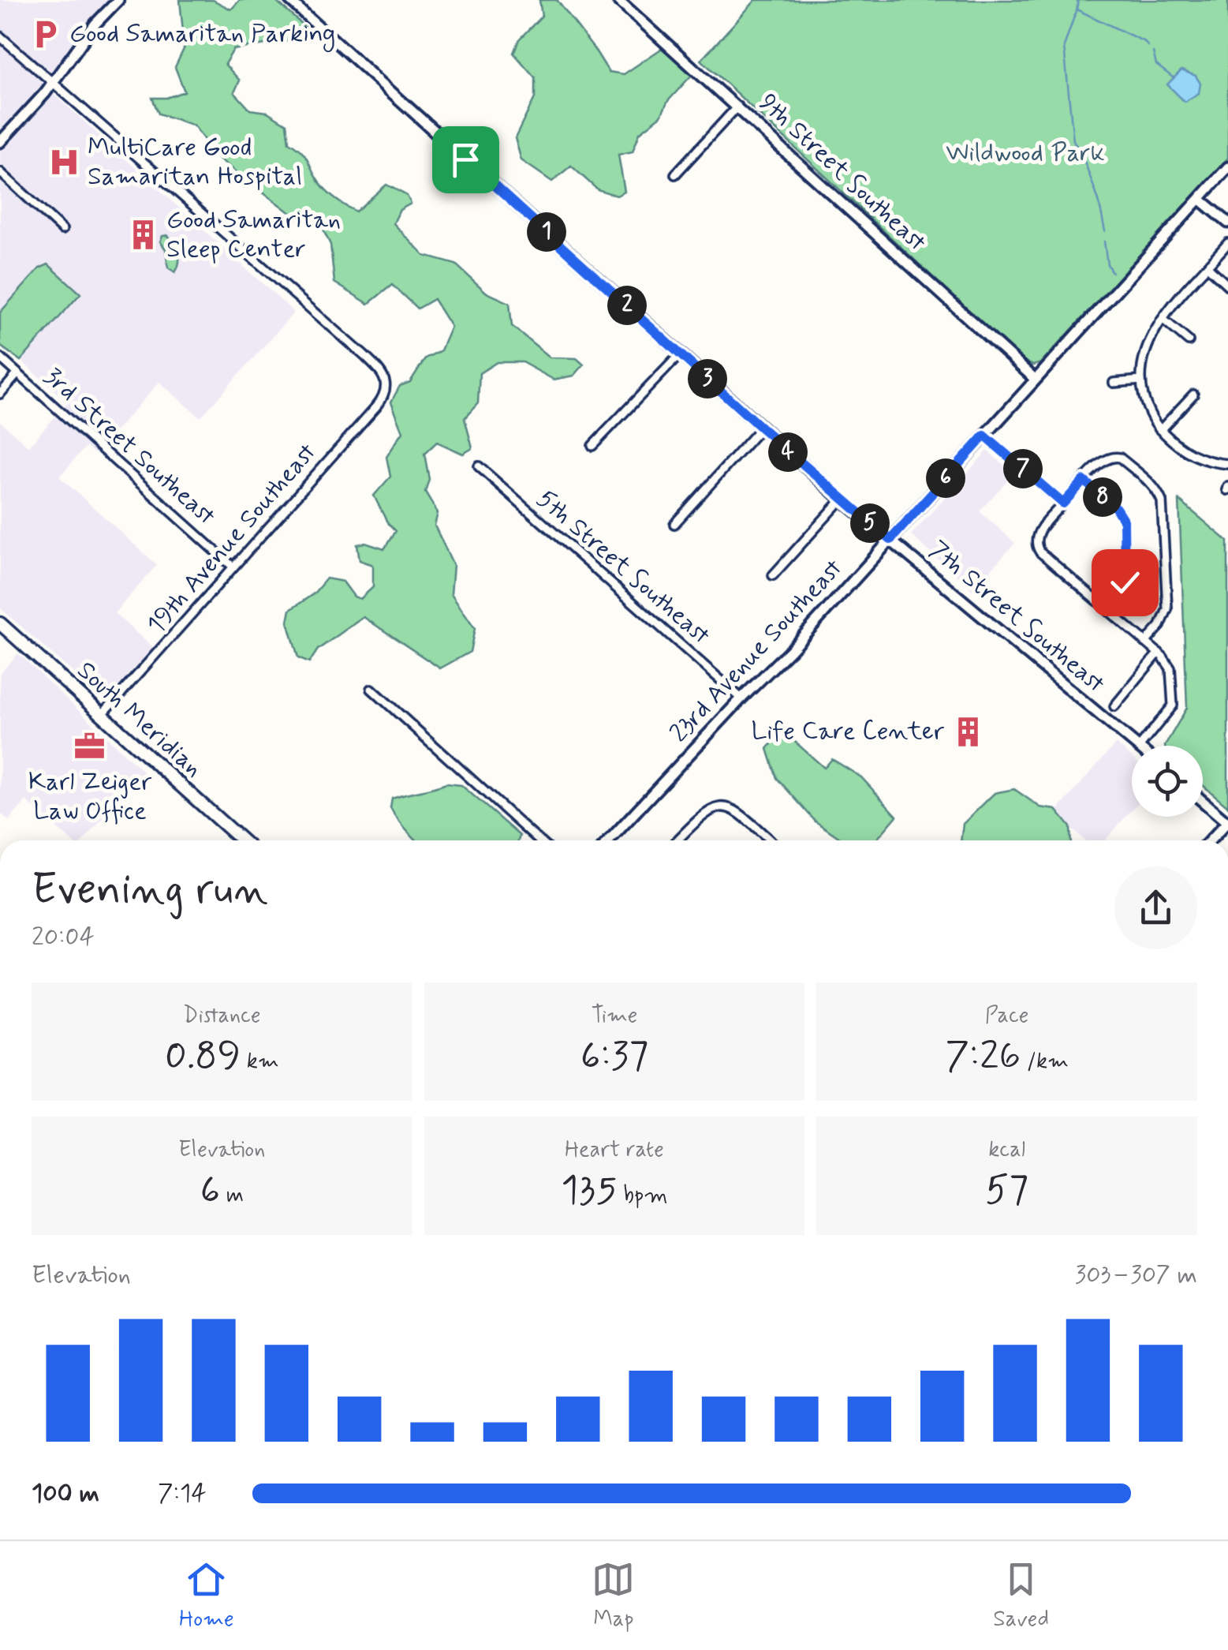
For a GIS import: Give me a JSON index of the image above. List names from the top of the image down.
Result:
{
  "streets": {
    "main road": ["South Meridian"],
    "street": [
      "9th Street Southeast",
      "3rd Street Southeast",
      "19th Avenue Southeast",
      "5th Street Southeast",
      "7th Street Southeast",
      "23rd Avenue Southeast"
    ]
  },
  "crossings": [
    ["9th Street Southeast", "23rd Avenue Southeast"],
    ["3rd Street Southeast", "19th Avenue Southeast"],
    ["19th Avenue Southeast", "South Meridian"],
    ["5th Street Southeast", "23rd Avenue Southeast"],
    ["7th Street Southeast", "23rd Avenue Southeast"]
  ],
  "parks": ["Wildwood Park"],
  "places": {
    "parking": ["Good Samaritan Parking"],
    "hospital": ["MultiCare Good Samaritan Hospital"],
    "building": ["Good Samaritan Sleep Center", "Life Care Center"],
    "office": ["Karl Zeiger Law Office"]
  },
  "page": {
    "pins": [
      "1",
      "2",
      "3",
      "4",
      "7",
      "6",
      "8",
      "5"
    ],
    "heading": ["Evening run", "20:04"],
    "stats": [
      ["Distance", "0.89 km"],
      ["Time", "6:37"],
      ["Pace", "7:26 /km"],
      ["Elevation", "6 m"],
      ["Heart rate", "135 bpm"],
      ["kcal", "57"]
    ],
    "chart": ["Elevation", "303–307 m"],
    "list": [
      {
        "name": "100 m",
        "note": "7:14"
      }
    ],
    "tabs": ["Home", "Map", "Saved"]
  }
}
